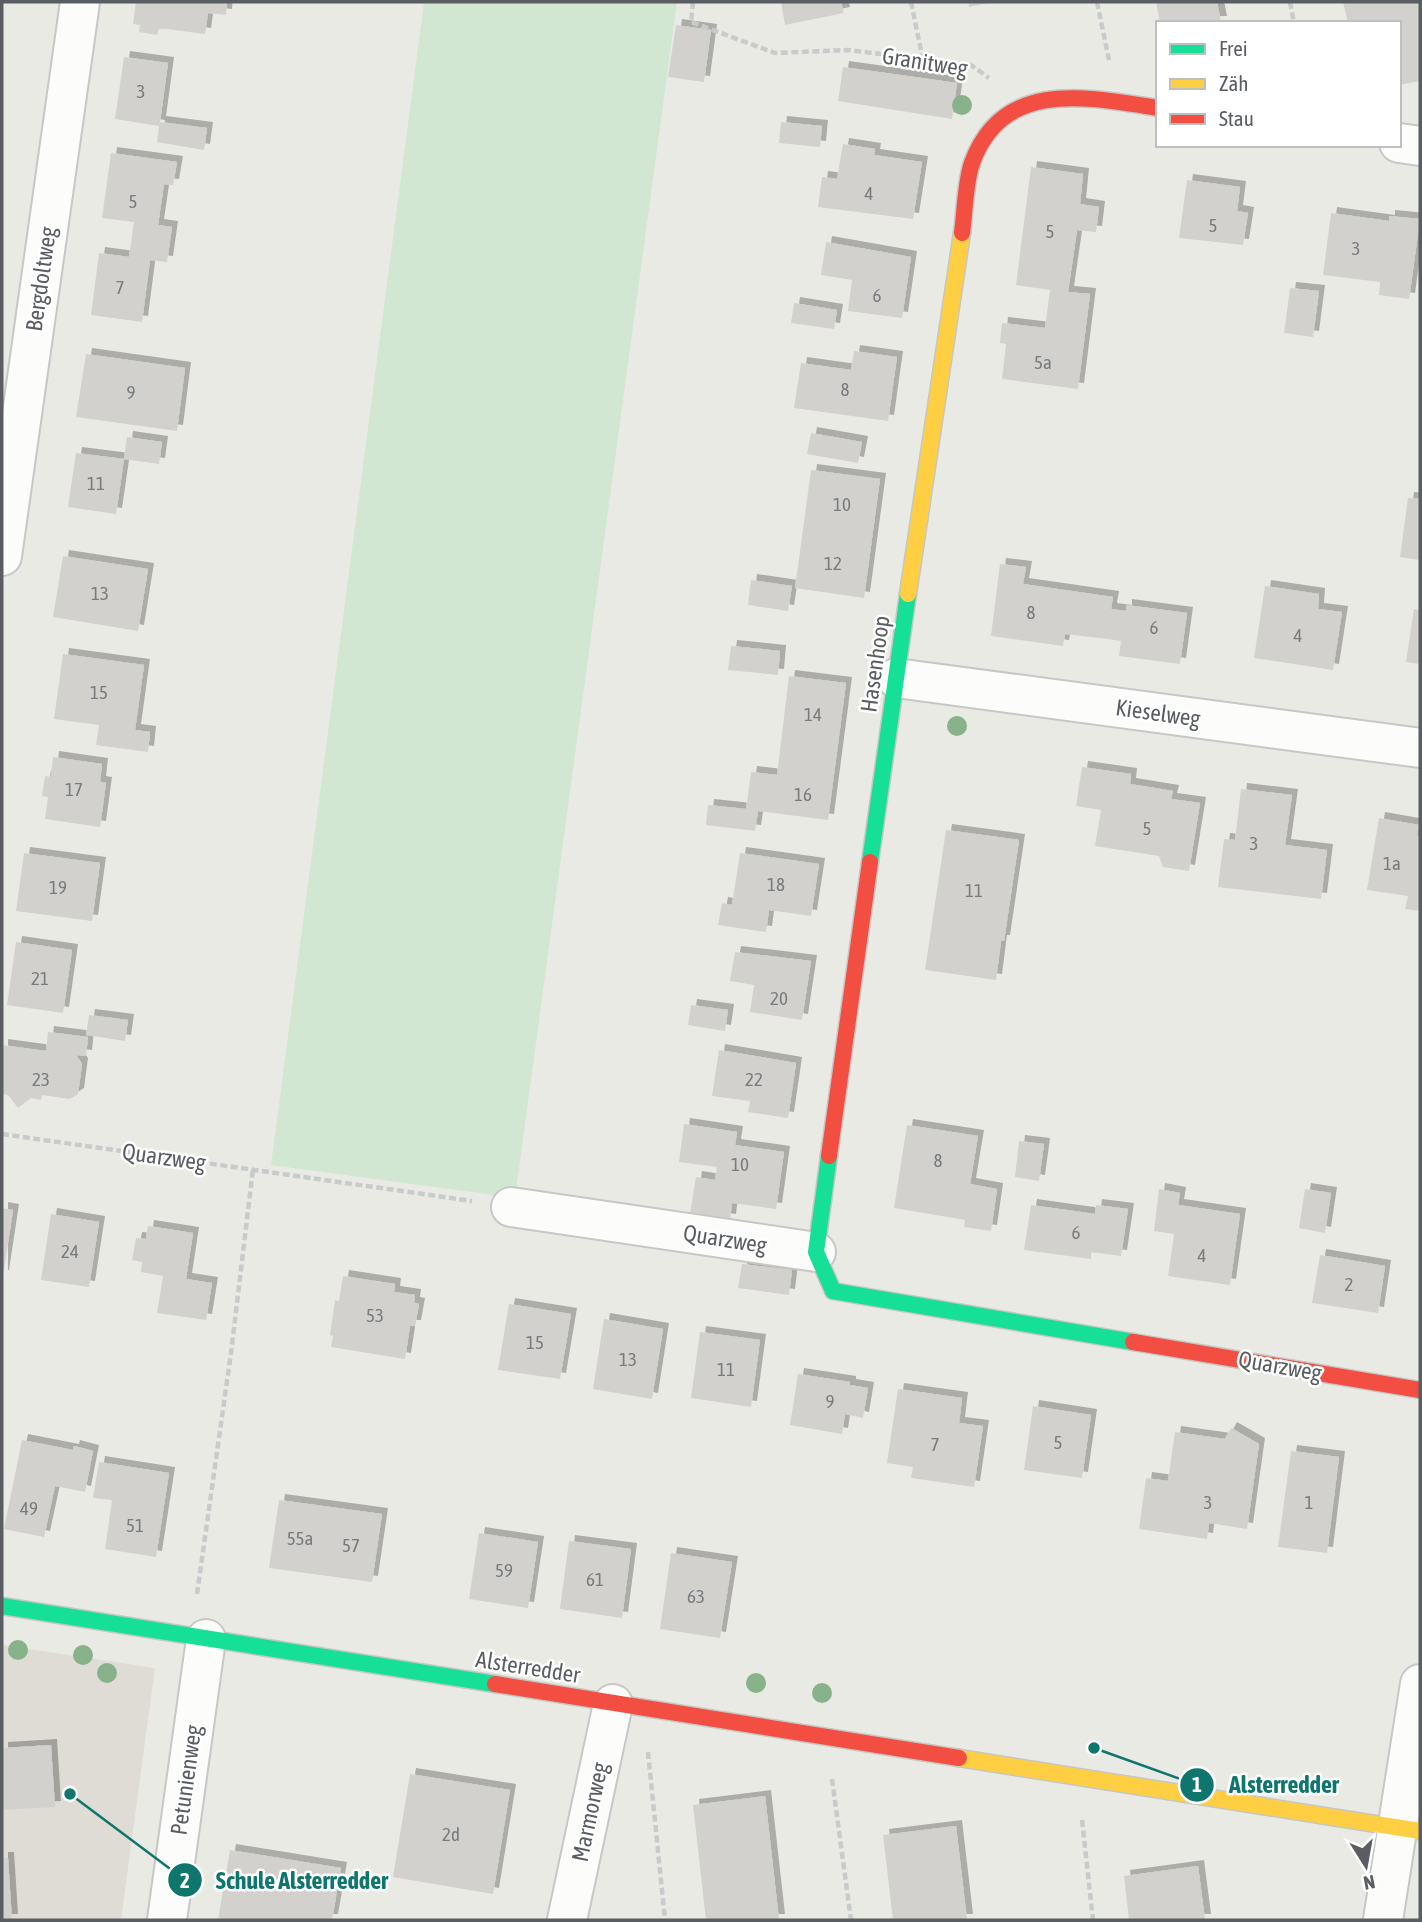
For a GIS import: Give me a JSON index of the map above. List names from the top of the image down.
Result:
{
  "streets": {
    "street": [
      "Bergdoltweg",
      "Hasenhoop",
      "Kieselweg",
      "Quarzweg",
      "Alsterredder",
      "Petunienweg",
      "Marmorweg"
    ],
    "path": ["Granitweg"]
  },
  "crossings": [
    ["Granitweg", "Hasenhoop"],
    ["Hasenhoop", "Kieselweg"],
    ["Hasenhoop", "Quarzweg"],
    ["Alsterredder", "Petunienweg"],
    ["Alsterredder", "Marmorweg"]
  ],
  "places": ["Alsterredder", "Schule Alsterredder"],
  "house_numbers": [
    "3",
    "4",
    "5",
    "5",
    "5",
    "3",
    "7",
    "6",
    "5a",
    "8",
    "9",
    "11",
    "10",
    "12",
    "13",
    "8",
    "6",
    "4",
    "15",
    "14",
    "17",
    "16",
    "5",
    "3",
    "1a",
    "18",
    "19",
    "11",
    "21",
    "20",
    "23",
    "22",
    "8",
    "10",
    "6",
    "24",
    "4",
    "2",
    "53",
    "15",
    "13",
    "11",
    "9",
    "5",
    "7",
    "3",
    "1",
    "49",
    "51",
    "55a",
    "57",
    "59",
    "61",
    "63",
    "2d"
  ],
  "legend": ["Frei", "Zäh", "Stau"],
  "north": "bottom"
}
